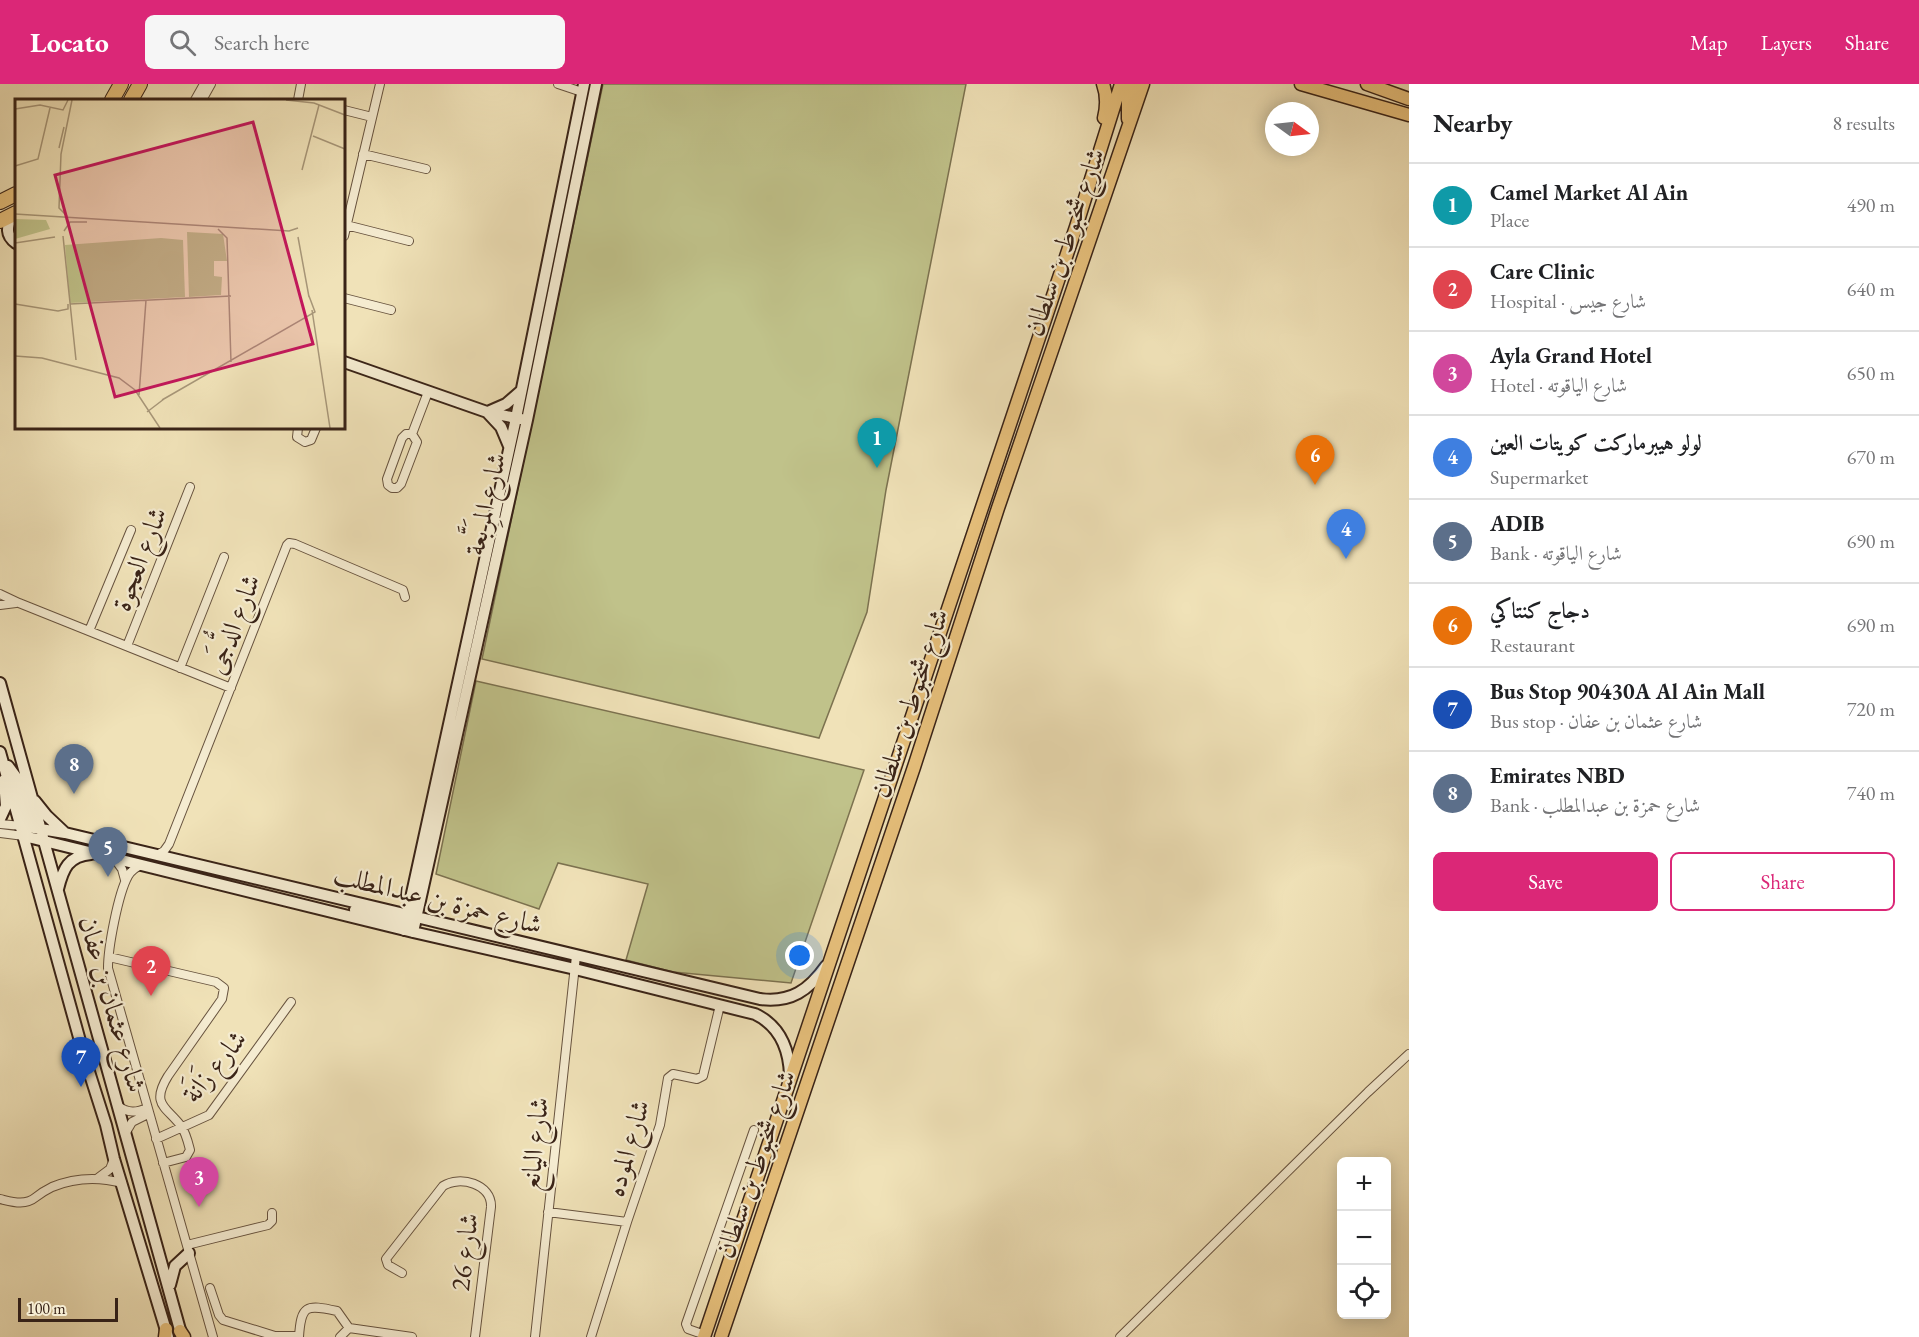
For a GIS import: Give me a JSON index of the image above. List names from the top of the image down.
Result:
{
  "streets": {
    "main road": ["شارع شخبوط بن سلطان"],
    "street": [
      "شارع المِرَبَّعة",
      "شارع العجوة",
      "شارع الدُّجَى",
      "شارع حمزة بن عبدالمطلب",
      "شارع عثمان بن عفان",
      "شارع زَانَة",
      "شارع اليانع",
      "شارع الموده",
      "شارع 26"
    ]
  },
  "crossings": [
    ["شارع شخبوط بن سلطان", "شارع حمزة بن عبدالمطلب"],
    ["شارع المِرَبَّعة", "شارع حمزة بن عبدالمطلب"],
    ["شارع الدُّجَى", "شارع حمزة بن عبدالمطلب"],
    ["شارع حمزة بن عبدالمطلب", "شارع عثمان بن عفان"],
    ["شارع حمزة بن عبدالمطلب", "شارع اليانع"],
    ["شارع حمزة بن عبدالمطلب", "شارع الموده"]
  ],
  "scale_bar": "100 m",
  "north": "right",
  "page": {
    "header": "Locato",
    "search": "Search here",
    "nav": ["Map", "Layers", "Share"],
    "heading": ["Nearby", "8 results"],
    "list": [
      {
        "mark": "1",
        "name": "Camel Market Al Ain",
        "note": "Place",
        "value": "490 m"
      },
      {
        "mark": "2",
        "name": "Care Clinic",
        "note": "Hospital · شارع جيس",
        "value": "640 m"
      },
      {
        "mark": "3",
        "name": "Ayla Grand Hotel",
        "note": "Hotel · شارع الياقوته",
        "value": "650 m"
      },
      {
        "mark": "4",
        "name": "لولو هيبرماركت كويتات العين",
        "note": "Supermarket",
        "value": "670 m"
      },
      {
        "mark": "5",
        "name": "ADIB",
        "note": "Bank · شارع الياقوته",
        "value": "690 m"
      },
      {
        "mark": "6",
        "name": "دجاج كنتاكي",
        "note": "Restaurant",
        "value": "690 m"
      },
      {
        "mark": "7",
        "name": "Bus Stop 90430A Al Ain Mall",
        "note": "Bus stop · شارع عثمان بن عفان",
        "value": "720 m"
      },
      {
        "mark": "8",
        "name": "Emirates NBD",
        "note": "Bank · شارع حمزة بن عبدالمطلب",
        "value": "740 m"
      }
    ],
    "pins": [
      "1",
      "6",
      "4",
      "8",
      "5",
      "2",
      "7",
      "3"
    ],
    "buttons": ["Save", "Share"],
    "map_buttons": ["+", "−"],
    "scale": "100 m"
  }
}
